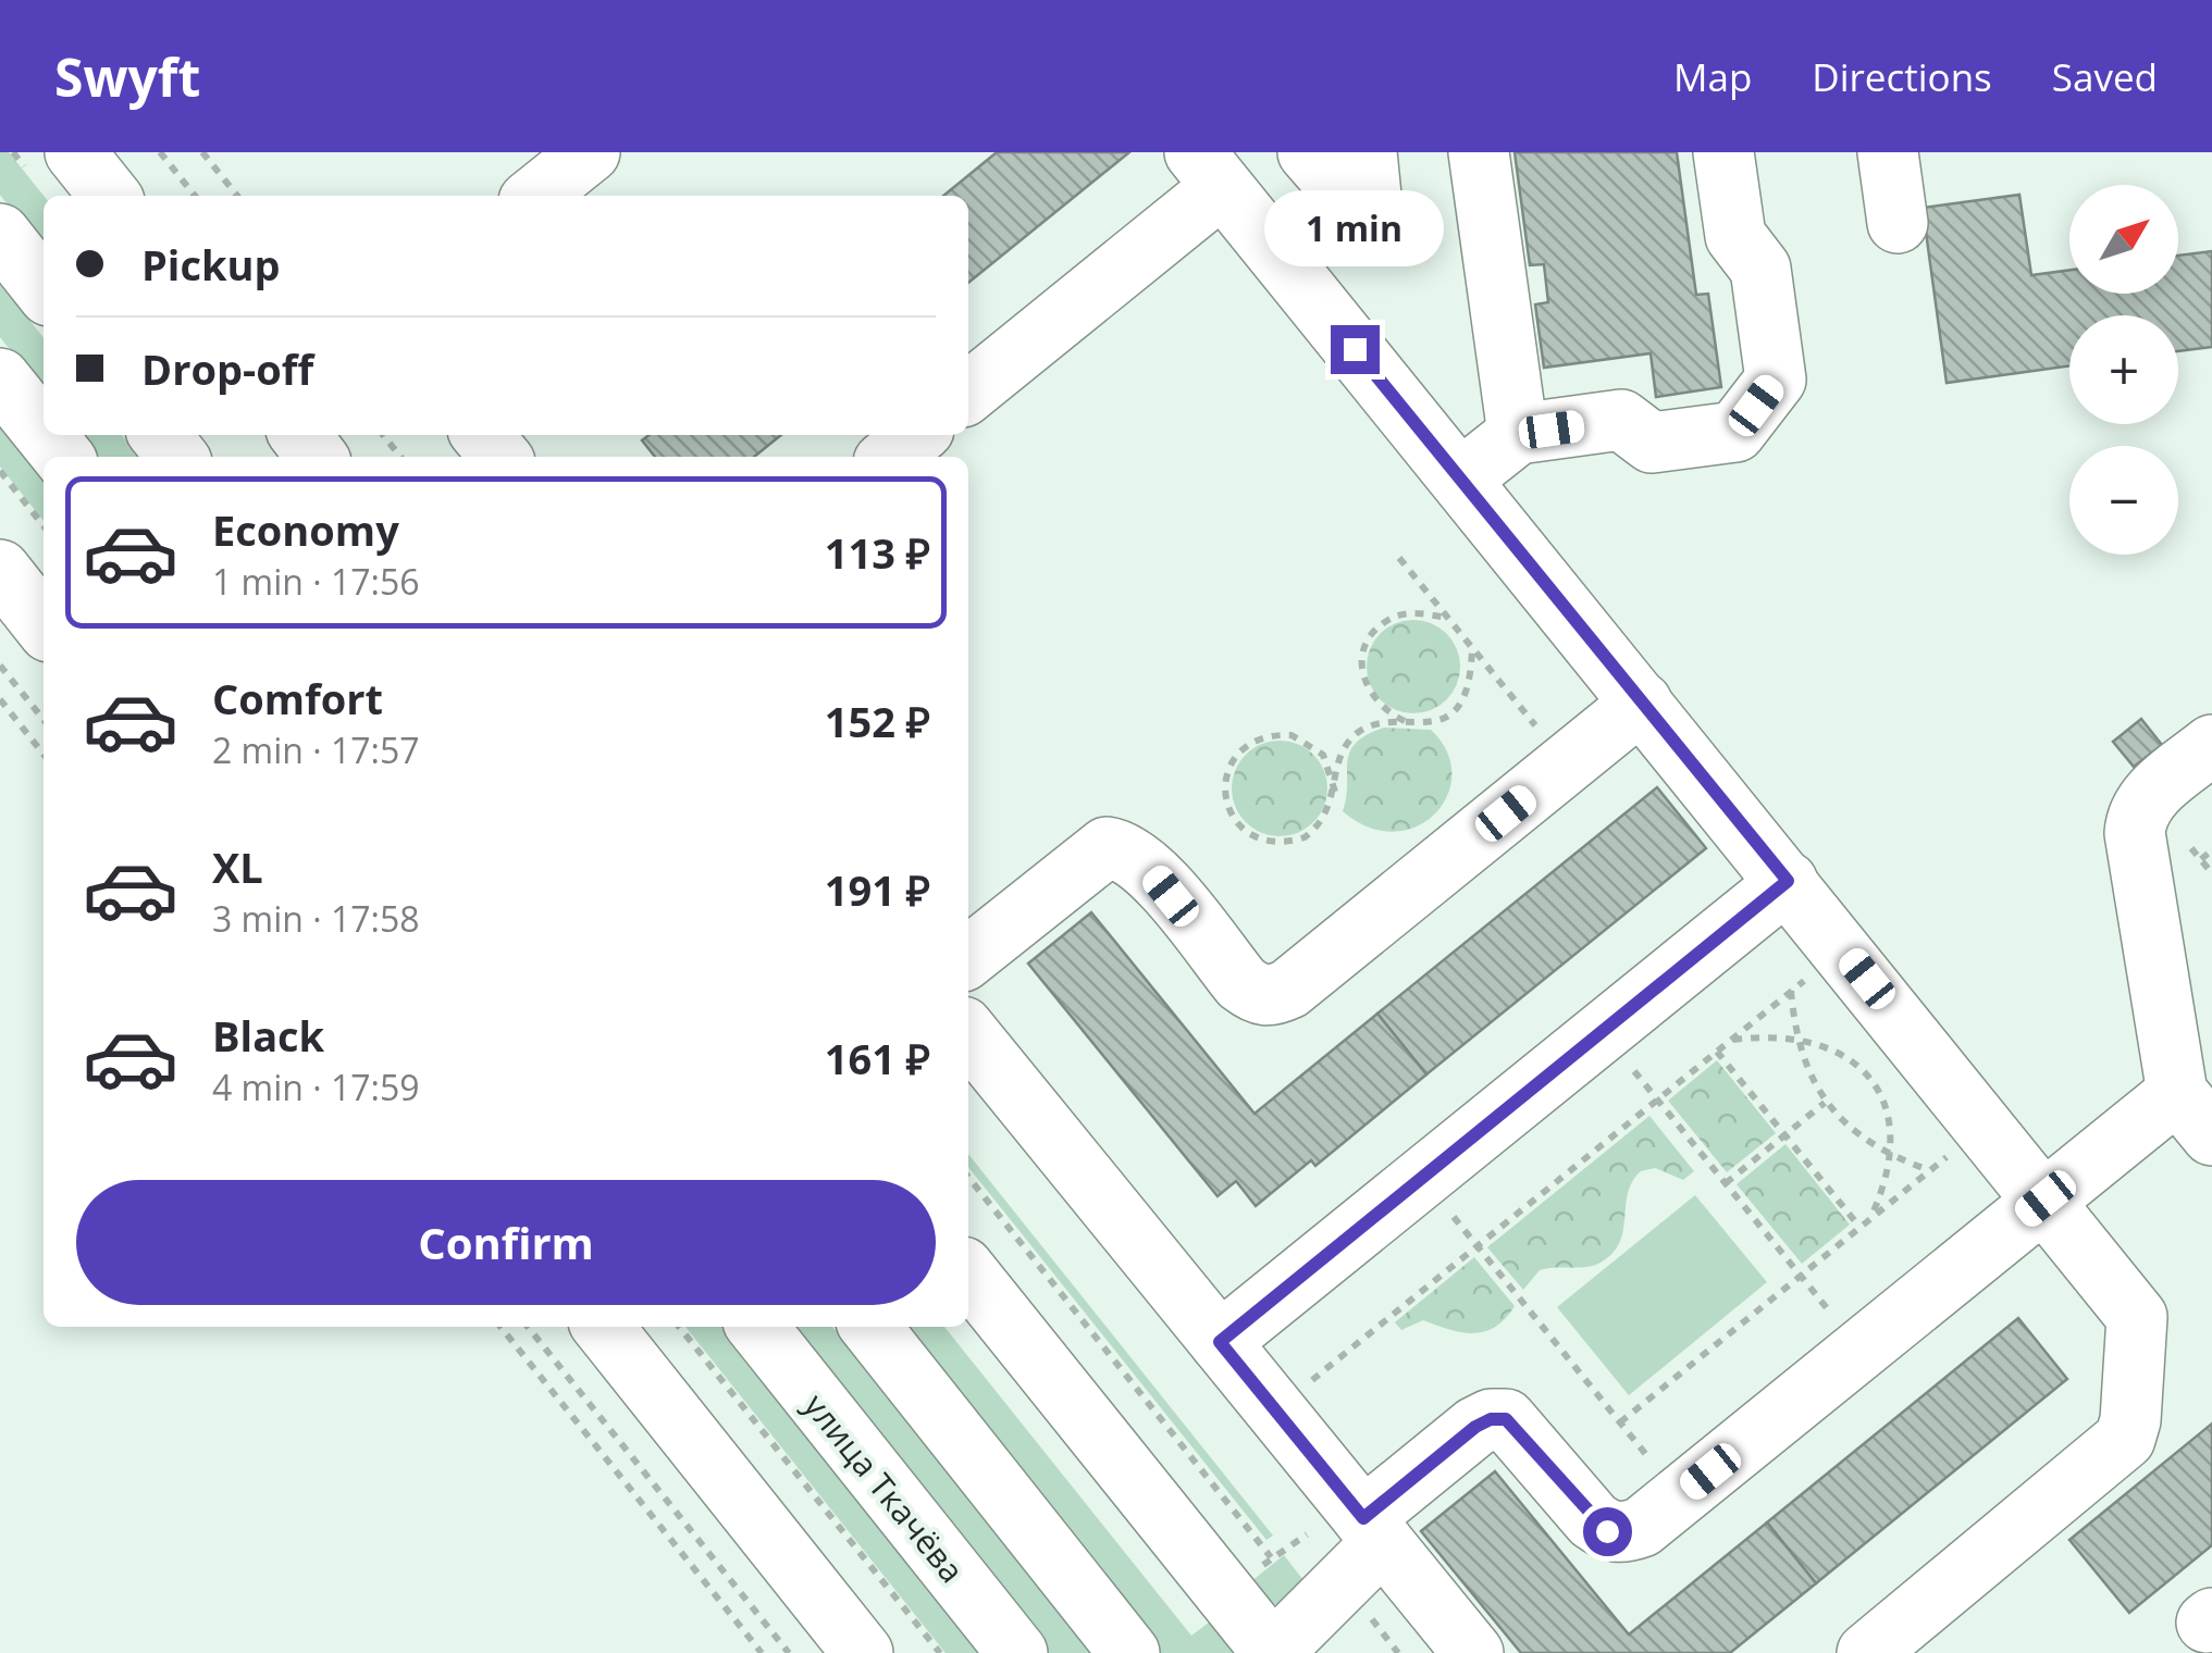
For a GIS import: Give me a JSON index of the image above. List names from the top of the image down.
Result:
{
  "streets": {
    "street": ["улица Ткачёва"]
  },
  "north": "top right",
  "page": {
    "header": "Swyft",
    "nav": ["Map", "Directions", "Saved"],
    "map_buttons": ["+", "−"],
    "bubble": "1 min",
    "banner": ["Pickup", "Drop-off"],
    "list": [
      {
        "name": "Economy",
        "note": "1 min · 17:56",
        "value": "113 ₽"
      },
      {
        "name": "Comfort",
        "note": "2 min · 17:57",
        "value": "152 ₽"
      },
      {
        "name": "XL",
        "note": "3 min · 17:58",
        "value": "191 ₽"
      },
      {
        "name": "Black",
        "note": "4 min · 17:59",
        "value": "161 ₽"
      }
    ],
    "buttons": "Confirm"
  }
}
